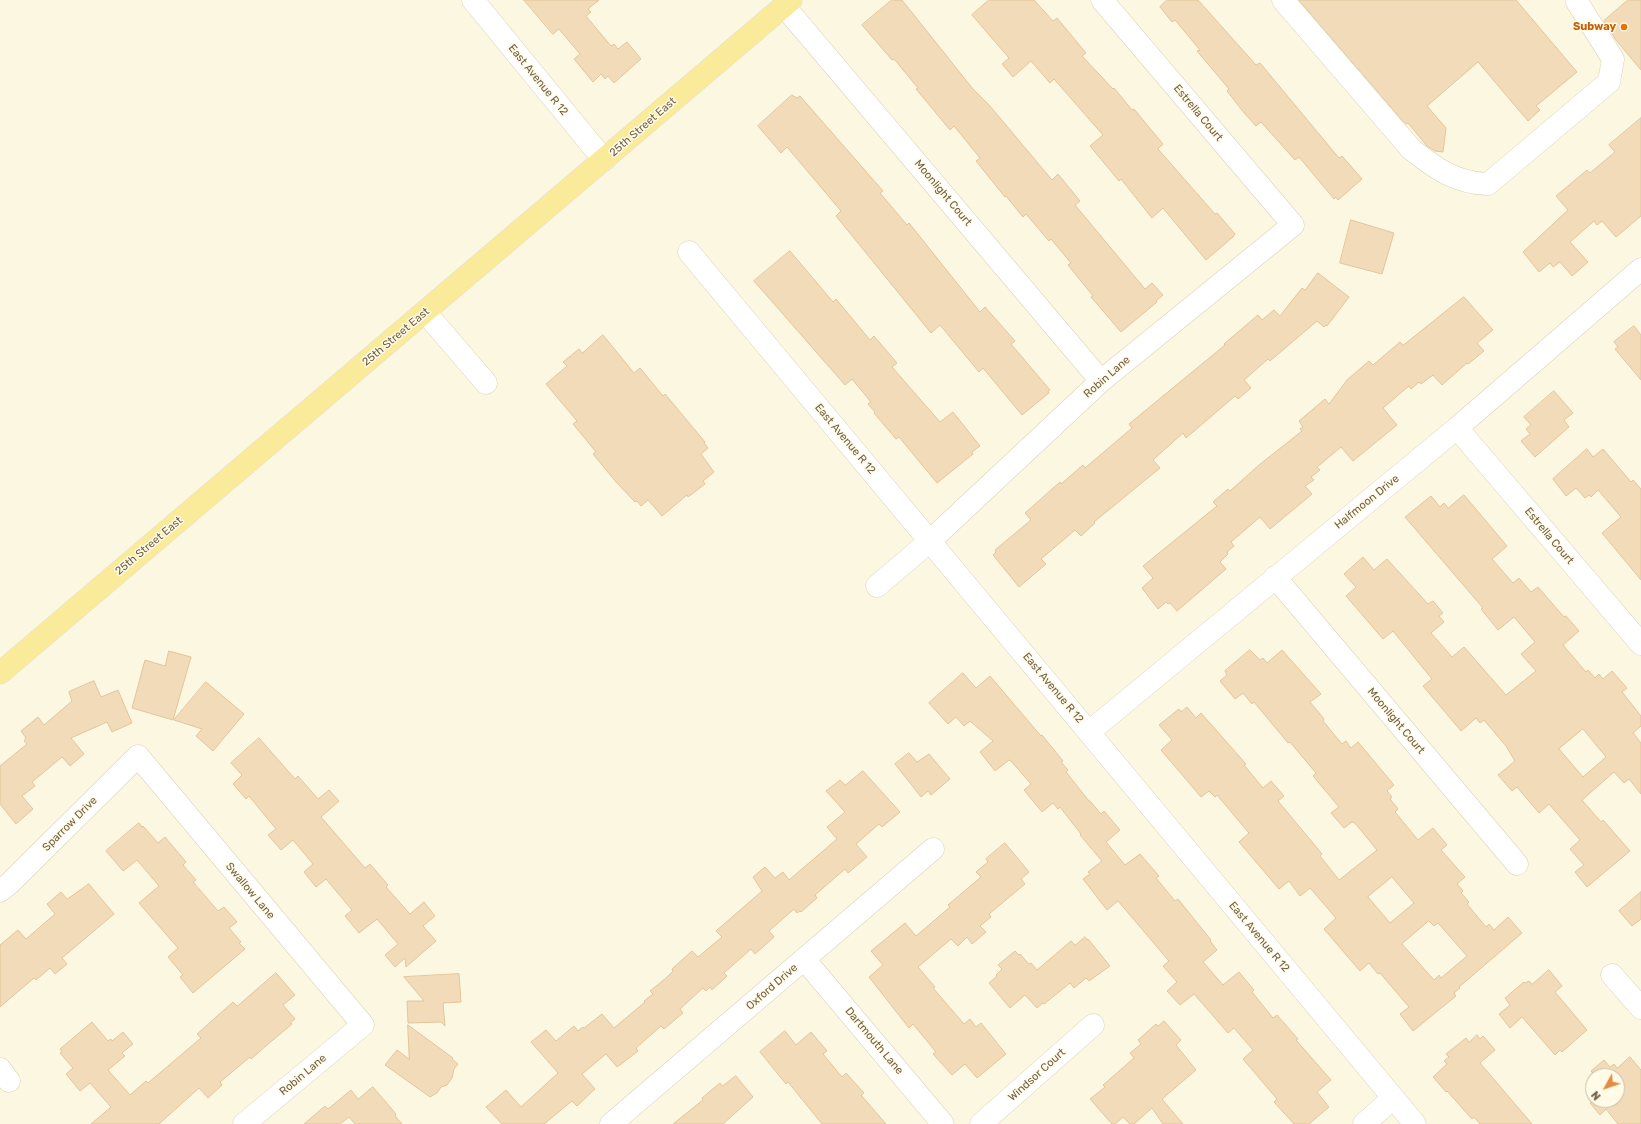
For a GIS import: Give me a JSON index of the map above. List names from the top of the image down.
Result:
{
  "streets": {
    "main road": ["25th Street East"],
    "street": [
      "East Avenue R 12",
      "Estrella Court",
      "Moonlight Court",
      "Robin Lane",
      "Halfmoon Drive",
      "Sparrow Drive",
      "Swallow Lane",
      "Oxford Drive",
      "Dartmouth Lane",
      "Windsor Court"
    ]
  },
  "crossings": [
    ["East Avenue R 12", "25th Street East"],
    ["East Avenue R 12", "Robin Lane"],
    ["East Avenue R 12", "Halfmoon Drive"],
    ["Estrella Court", "Robin Lane"],
    ["Estrella Court", "Halfmoon Drive"],
    ["25th Street East", "Moonlight Court"],
    ["Moonlight Court", "Robin Lane"],
    ["Moonlight Court", "Halfmoon Drive"],
    ["Robin Lane", "Swallow Lane"],
    ["Sparrow Drive", "Swallow Lane"],
    ["Oxford Drive", "Dartmouth Lane"]
  ],
  "places": ["Subway"],
  "north": "bottom left"
}
